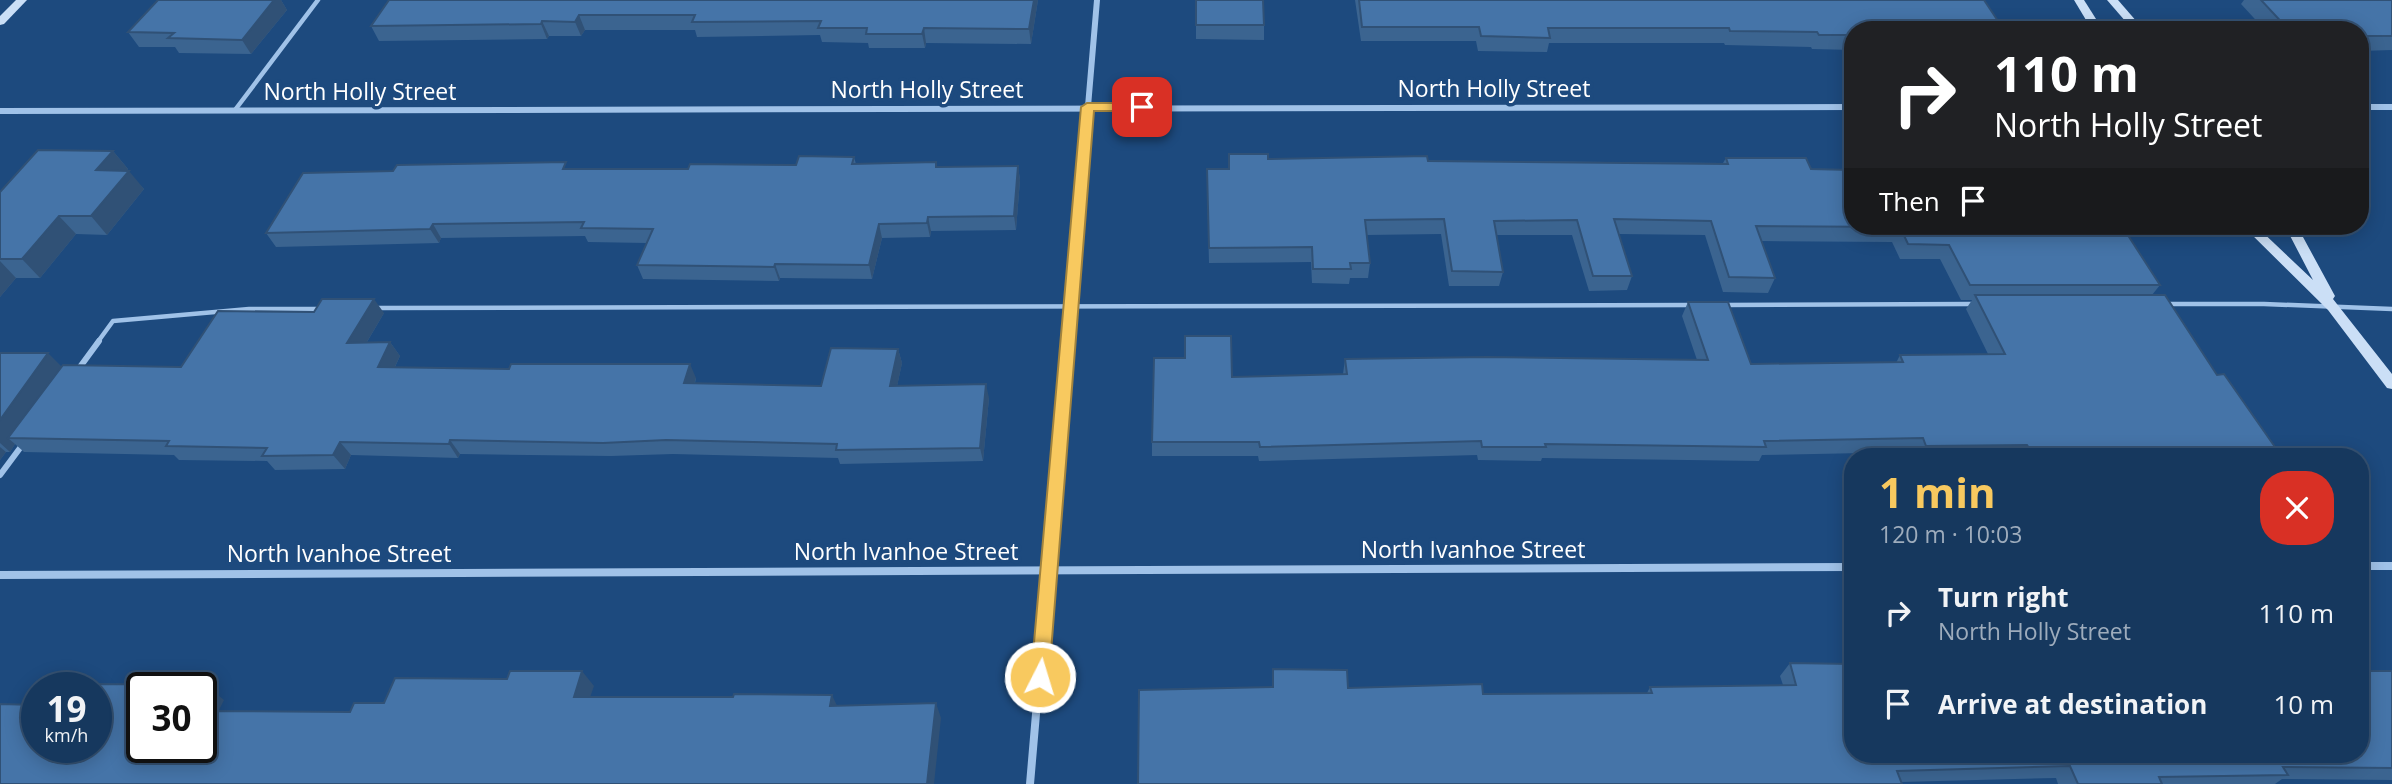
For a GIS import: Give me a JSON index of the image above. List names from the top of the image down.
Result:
{
  "streets": {
    "street": ["North Holly Street", "North Ivanhoe Street"]
  },
  "page": {
    "turn": ["110 m", "North Holly Street"],
    "then": "Then",
    "heading": ["1 min", "120 m · 10:03"],
    "list": [
      {
        "name": "Turn right",
        "note": "North Holly Street",
        "value": "110 m"
      },
      {
        "name": "Arrive at destination",
        "value": "10 m"
      }
    ],
    "speed": "19 km/h",
    "limit": "30"
  }
}
